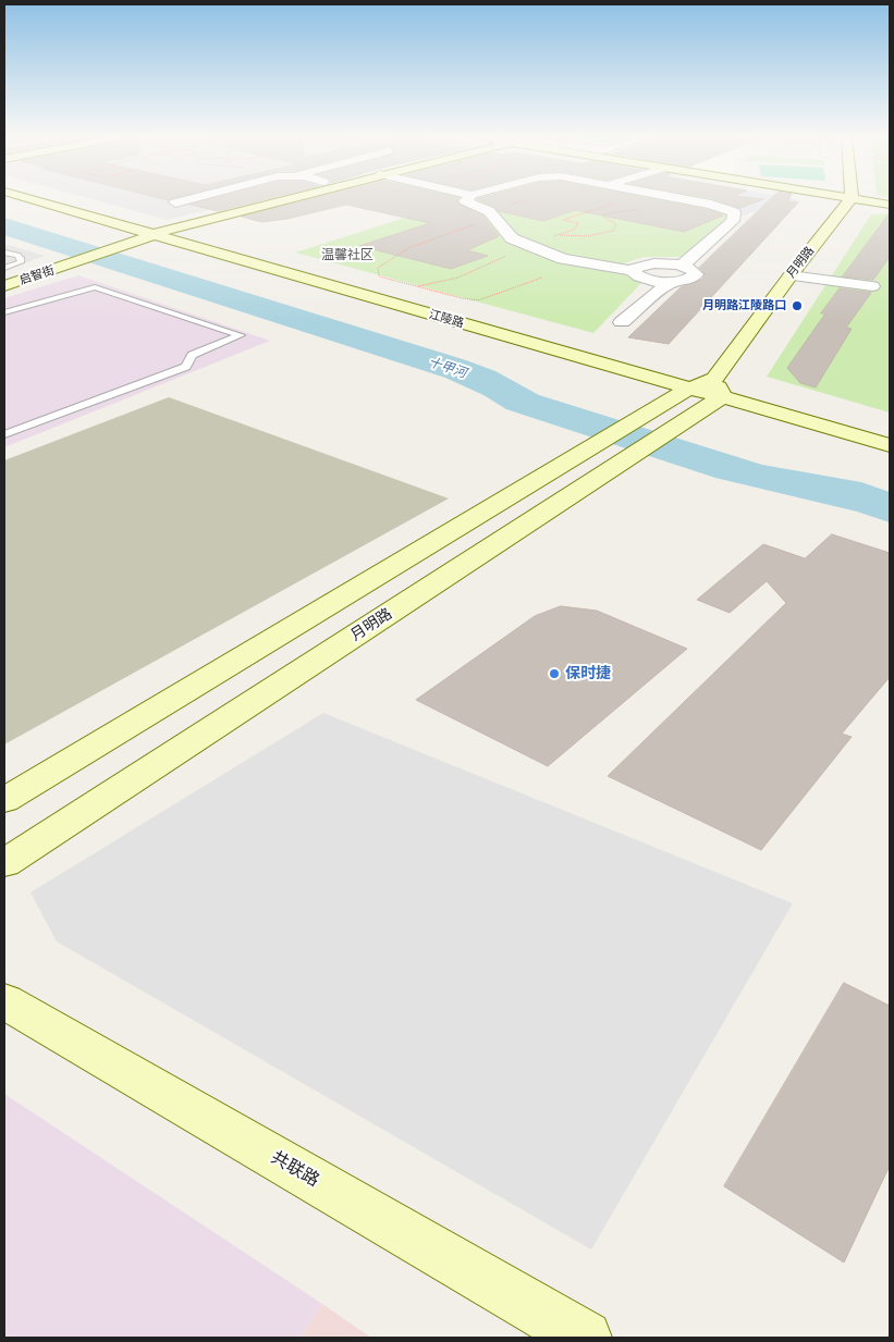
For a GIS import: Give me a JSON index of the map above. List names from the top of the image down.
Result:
{
  "streets": {
    "street": [
      "月明路",
      "启智街",
      "江陵路",
      "共联路"
    ]
  },
  "crossings": [
    ["月明路", "江陵路"],
    ["启智街", "江陵路"]
  ],
  "districts": ["温馨社区"],
  "water": ["十甲河"],
  "places": ["月明路江陵路口", "保时捷"]
}
